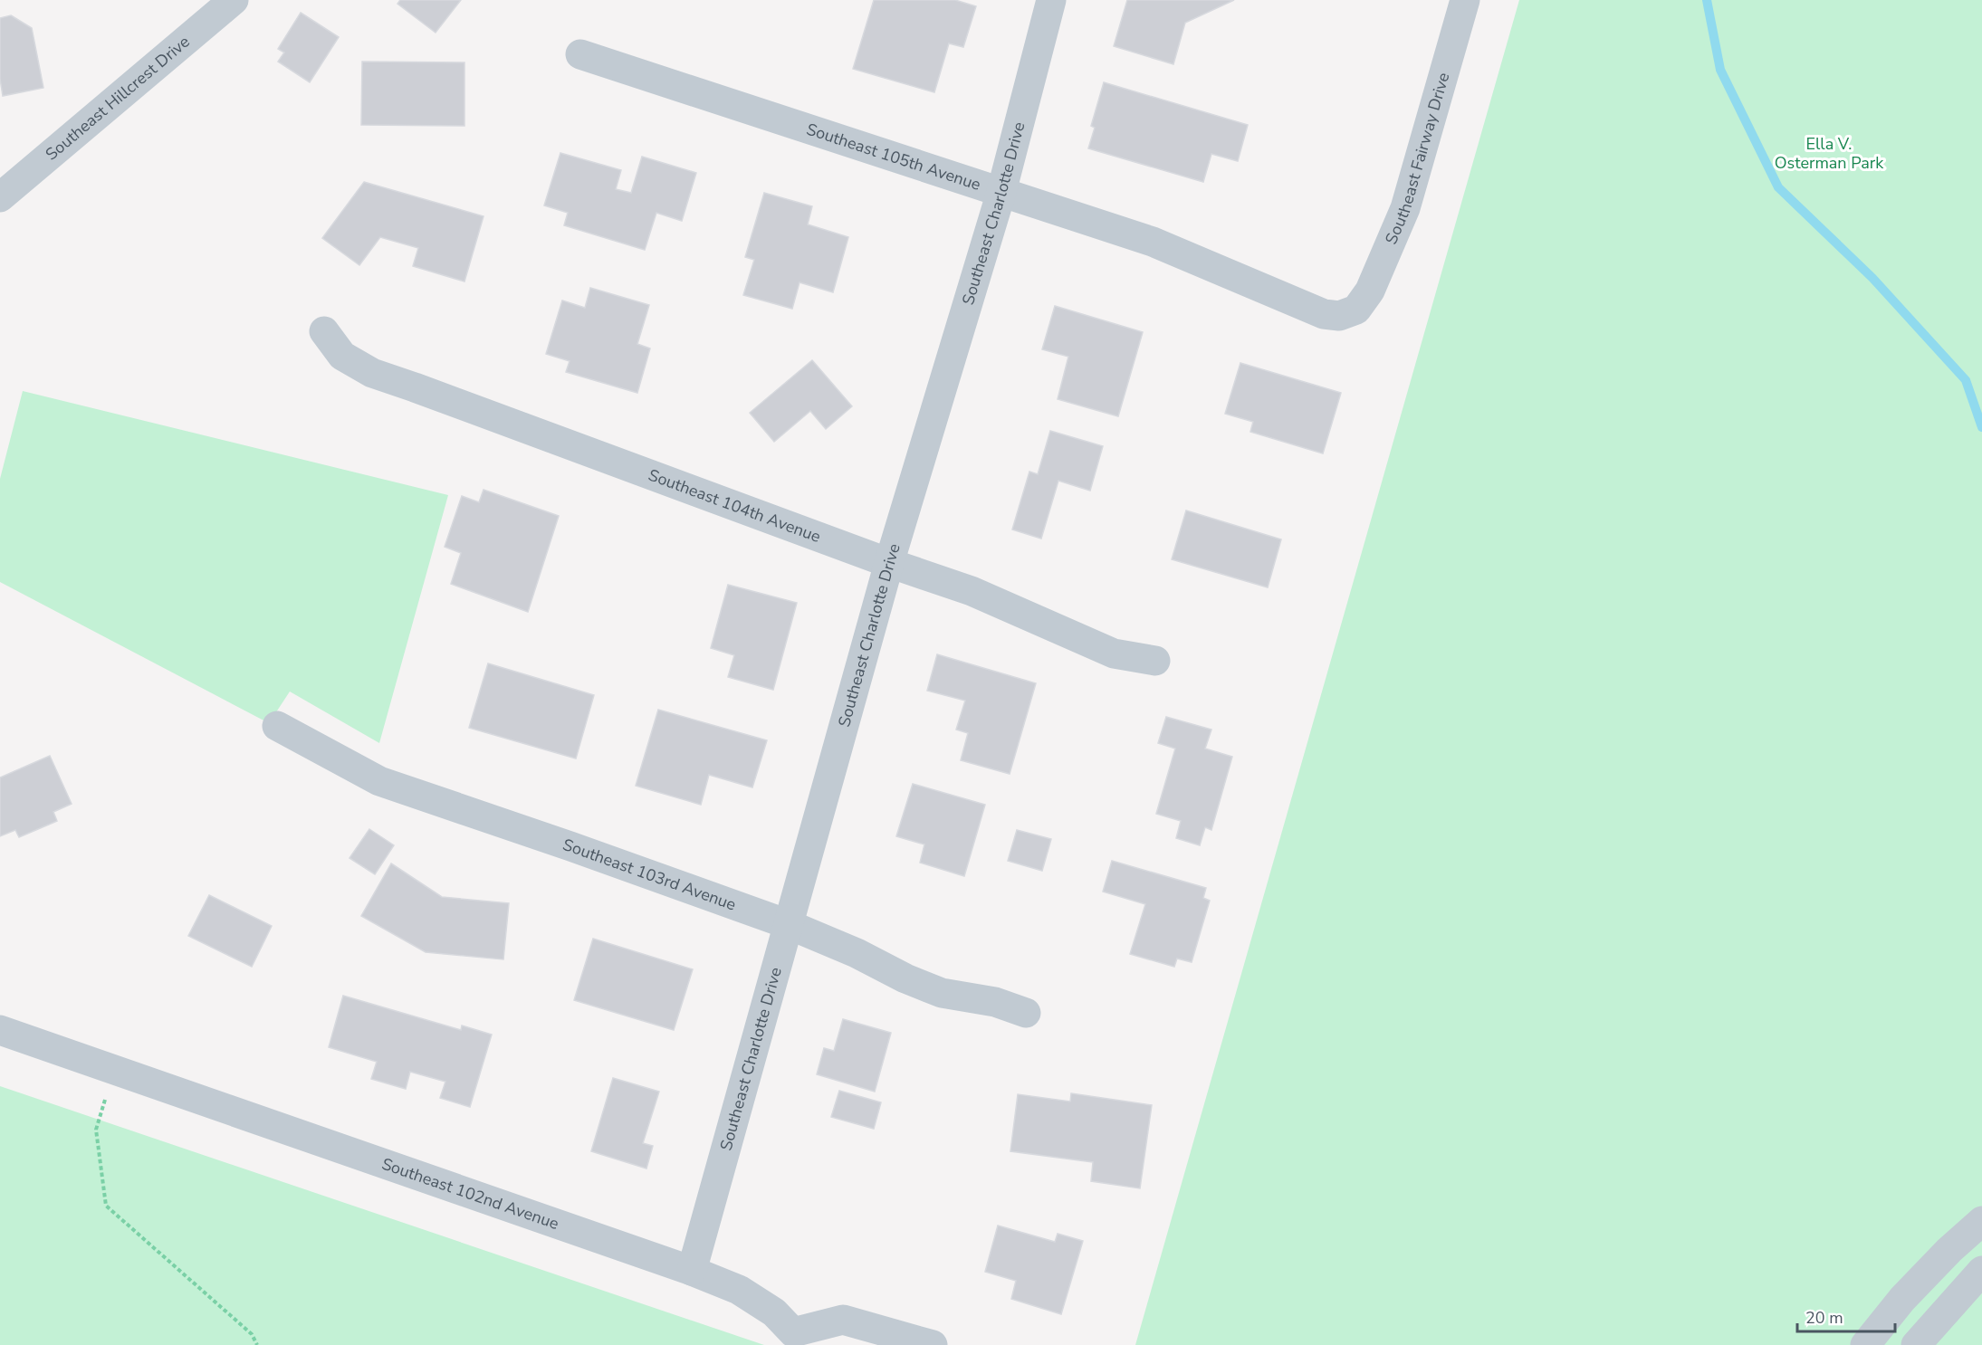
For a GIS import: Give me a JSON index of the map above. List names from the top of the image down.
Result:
{
  "streets": {
    "street": [
      "Southeast Hillcrest Drive",
      "Southeast 105th Avenue",
      "Southeast Fairway Drive",
      "Southeast Charlotte Drive",
      "Southeast 104th Avenue",
      "Southeast 103rd Avenue",
      "Southeast 102nd Avenue"
    ]
  },
  "crossings": [
    ["Southeast 105th Avenue", "Southeast Fairway Drive"],
    ["Southeast 105th Avenue", "Southeast Charlotte Drive"],
    ["Southeast Charlotte Drive", "Southeast 104th Avenue"],
    ["Southeast Charlotte Drive", "Southeast 103rd Avenue"],
    ["Southeast Charlotte Drive", "Southeast 102nd Avenue"]
  ],
  "parks": ["Ella V. Osterman Park"],
  "scale_bar": "20 m"
}
